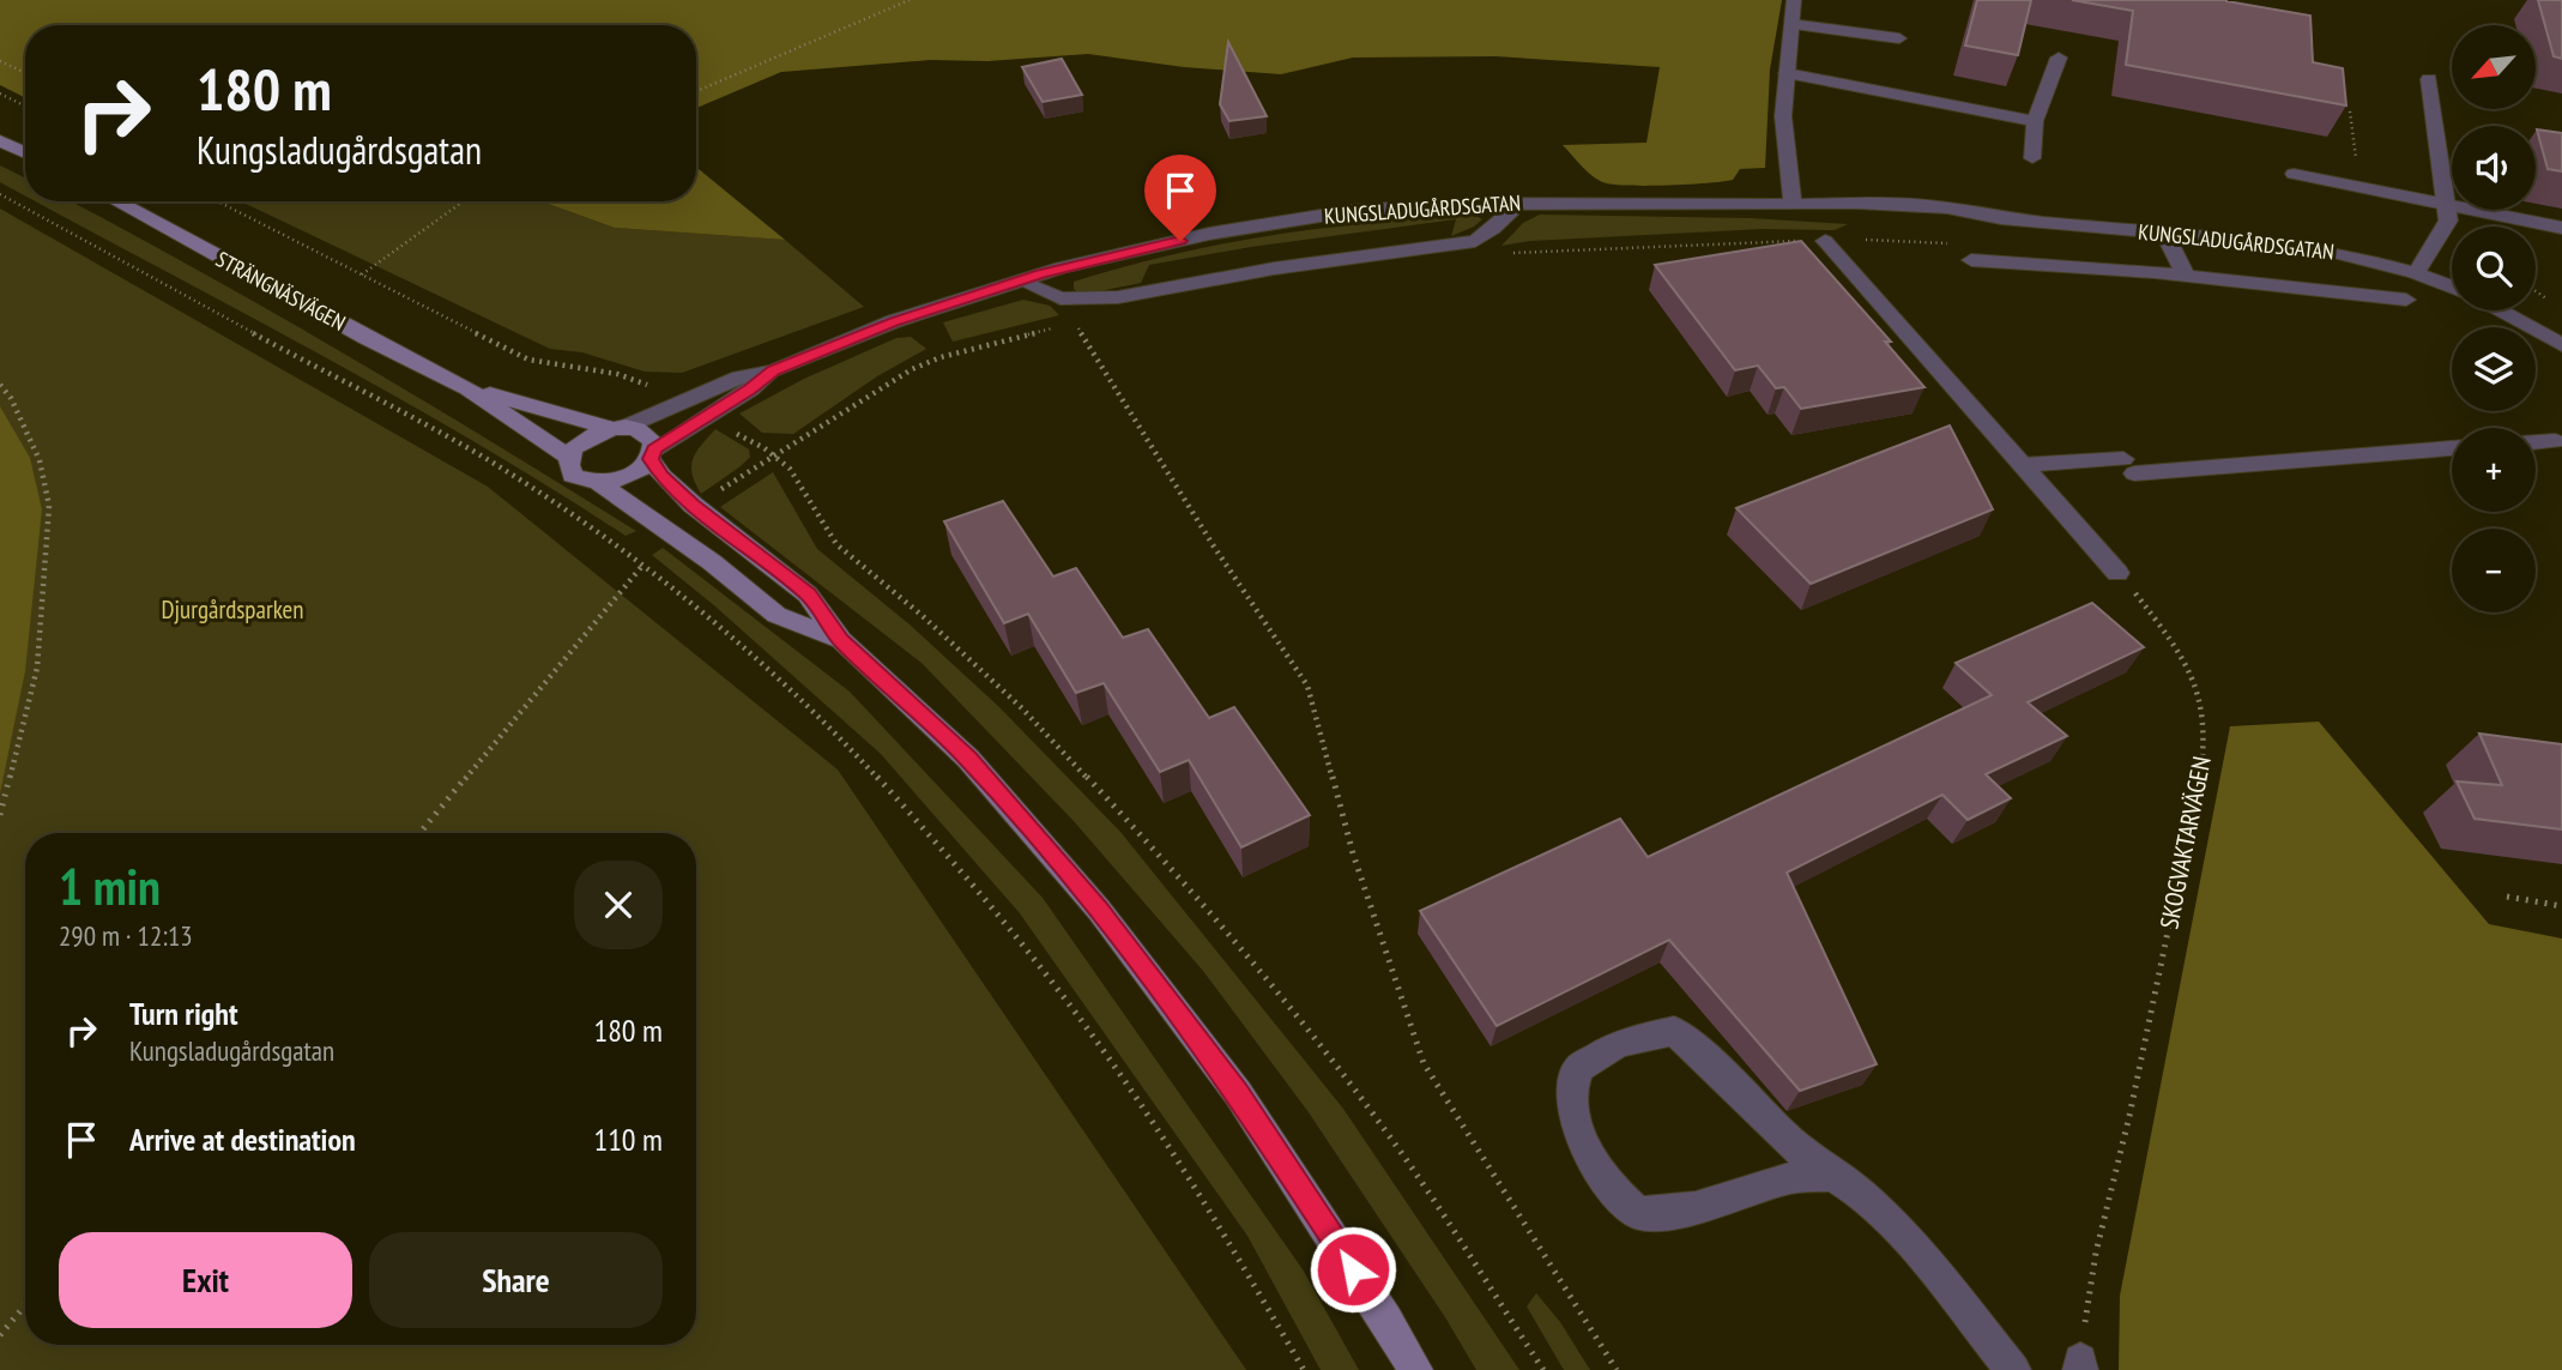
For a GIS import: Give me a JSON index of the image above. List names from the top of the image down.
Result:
{
  "streets": {
    "main road": ["STRÄNGNÄSVÄGEN"],
    "street": ["KUNGSLADUGÅRDSGATAN"],
    "path": ["SKOGVAKTARVÄGEN"]
  },
  "crossings": [
    ["KUNGSLADUGÅRDSGATAN", "STRÄNGNÄSVÄGEN"]
  ],
  "parks": ["Djurgårdsparken"],
  "north": "bottom left",
  "page": {
    "map_buttons": ["+", "−"],
    "turn": ["180 m", "Kungsladugårdsgatan"],
    "heading": ["1 min", "290 m · 12:13"],
    "list": [
      {
        "name": "Turn right",
        "note": "Kungsladugårdsgatan",
        "value": "180 m"
      },
      {
        "name": "Arrive at destination",
        "value": "110 m"
      }
    ],
    "buttons": ["Exit", "Share"]
  }
}
